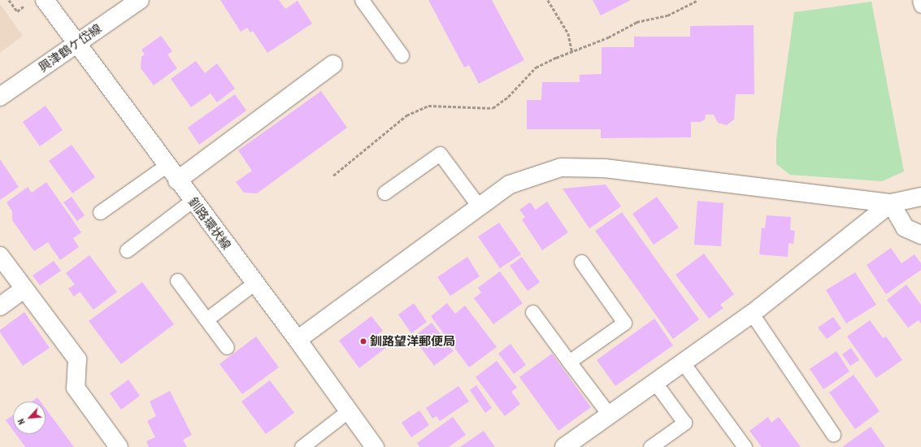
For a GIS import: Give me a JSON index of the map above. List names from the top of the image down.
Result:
{
  "streets": {
    "street": ["興津鶴ケ岱線", "釧路環状線"]
  },
  "crossings": [
    ["興津鶴ケ岱線", "釧路環状線"]
  ],
  "places": ["釧路望洋郵便局"],
  "north": "bottom left"
}
